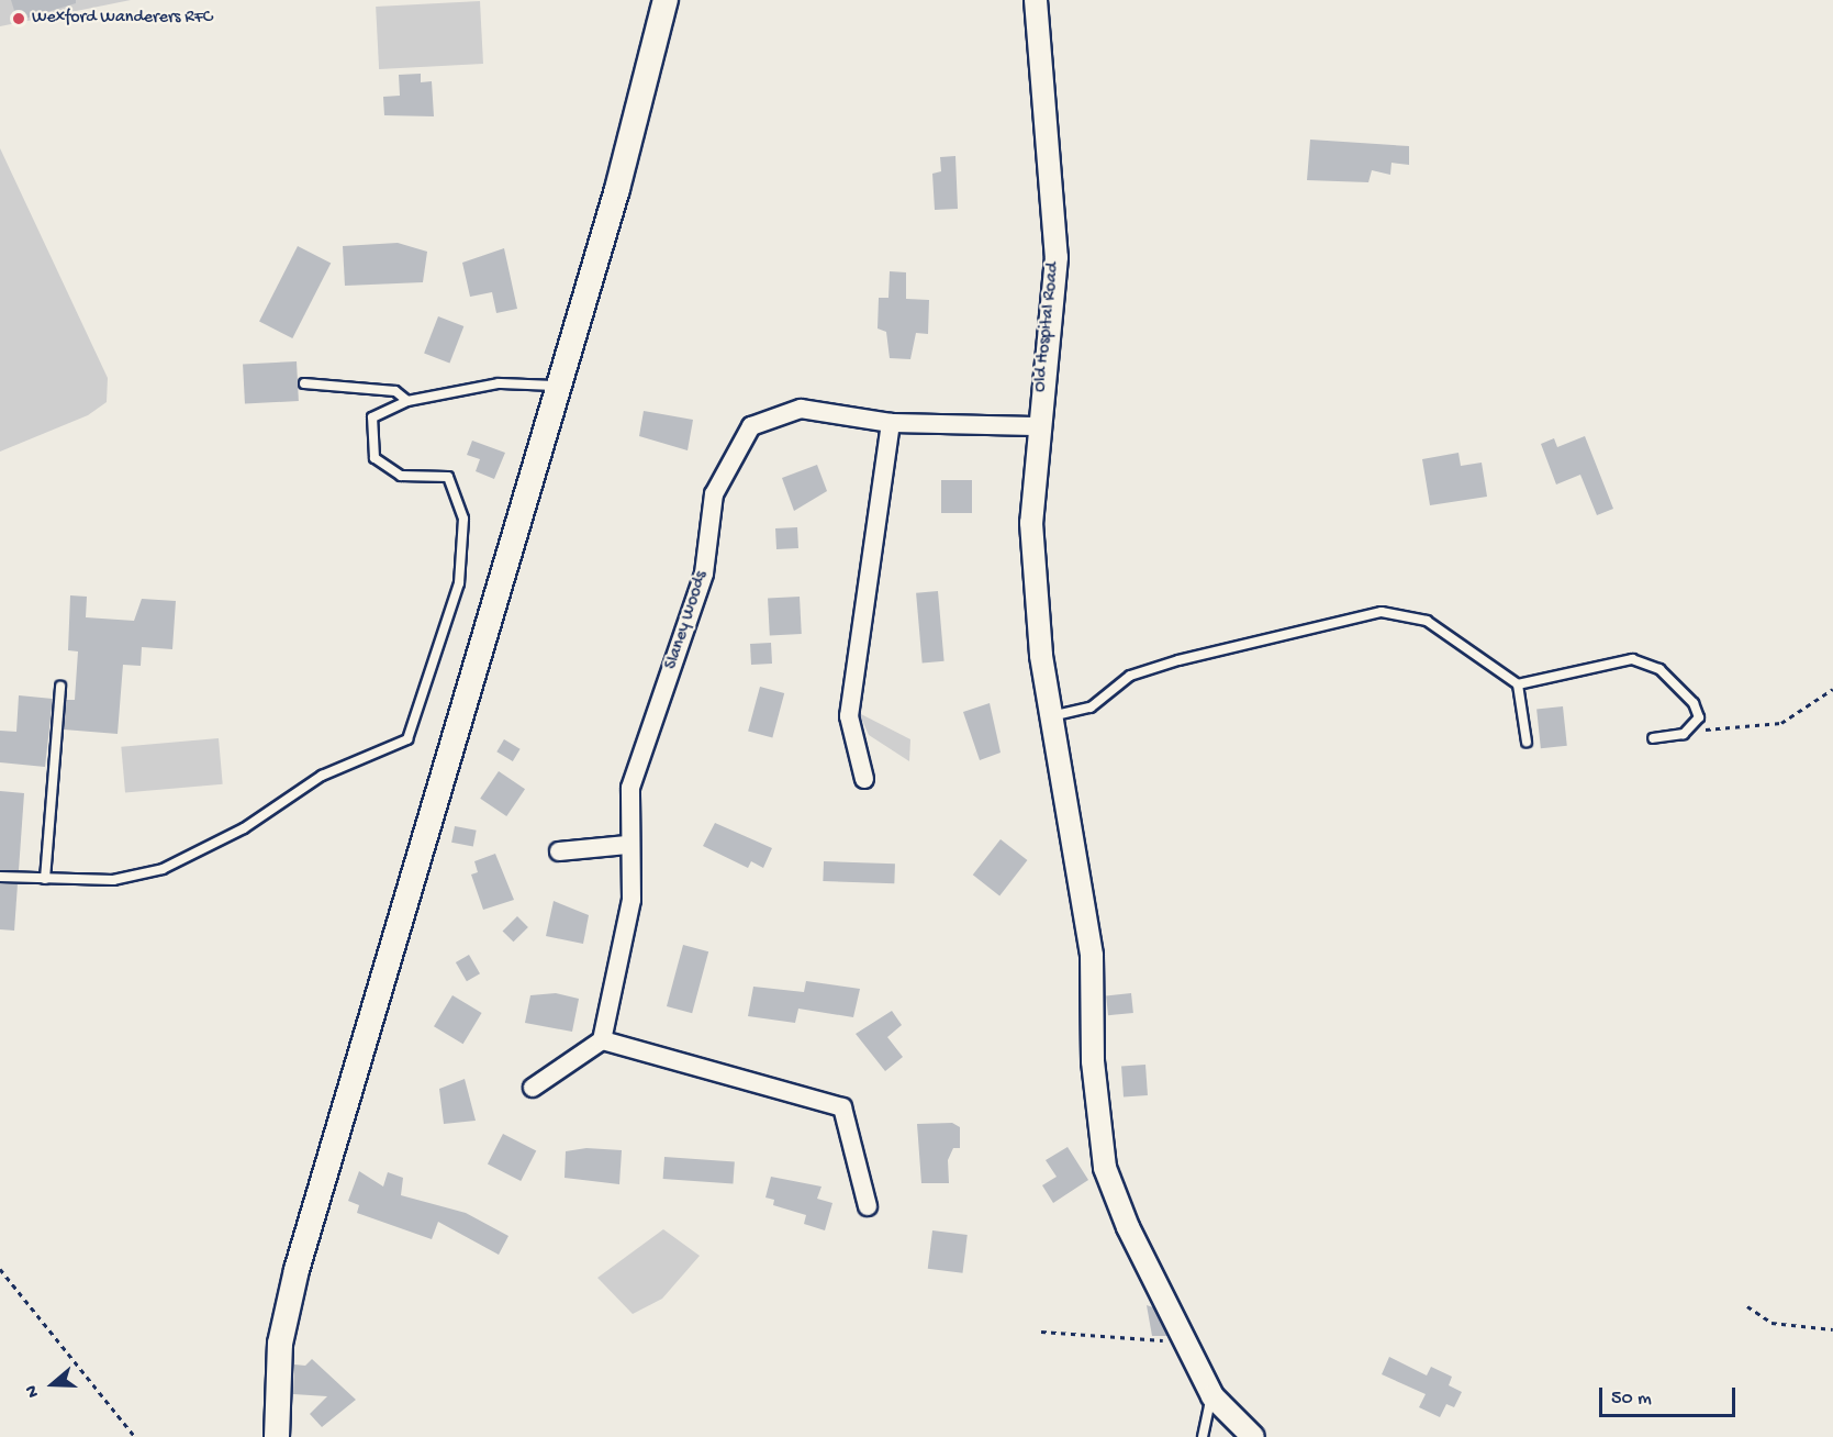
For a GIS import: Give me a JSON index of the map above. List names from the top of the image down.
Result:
{
  "streets": {
    "street": ["Old Hospital Road", "Slaney Woods"]
  },
  "crossings": [
    ["Old Hospital Road", "Slaney Woods"]
  ],
  "places": ["Wexford Wanderers RFC"],
  "scale_bar": "50 m",
  "north": "left"
}
